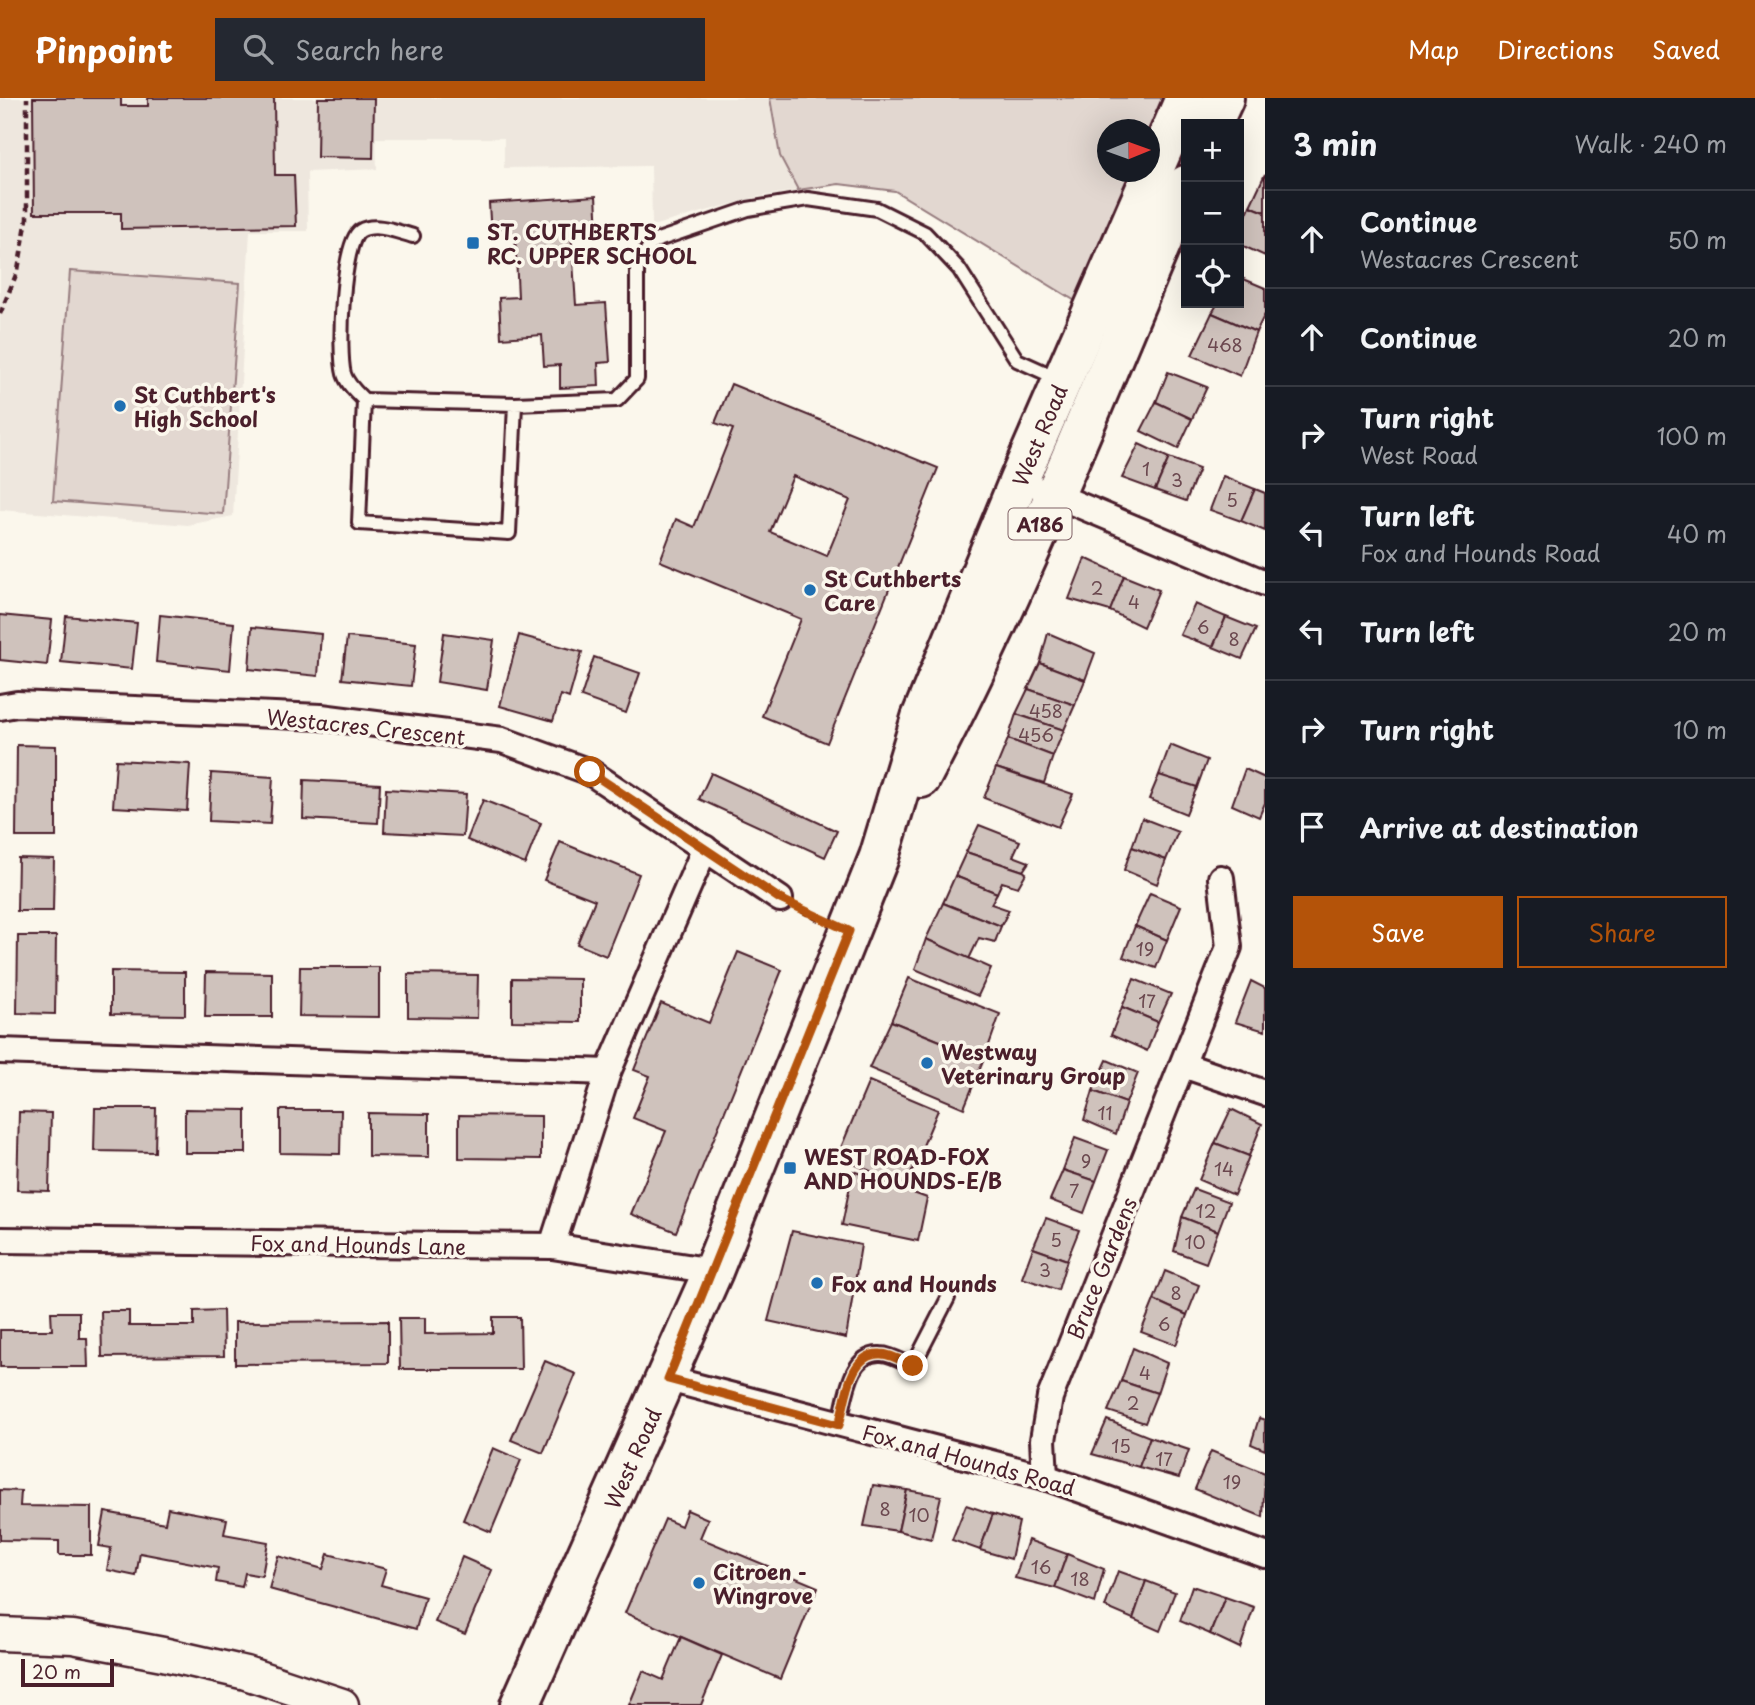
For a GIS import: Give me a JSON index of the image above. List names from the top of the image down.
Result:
{
  "streets": {
    "main road": ["West Road", "A186"],
    "street": [
      "Westacres Crescent",
      "Fox and Hounds Lane",
      "Bruce Gardens",
      "Fox and Hounds Road"
    ]
  },
  "crossings": [
    ["West Road", "Fox and Hounds Lane"],
    ["West Road", "Fox and Hounds Road"],
    ["Bruce Gardens", "Fox and Hounds Road"]
  ],
  "places": {
    "transit": ["ST. CUTHBERTS RC. UPPER SCHOOL", "WEST ROAD-FOX AND HOUNDS-E/B"],
    "other": [
      "St Cuthbert's High School",
      "St Cuthberts Care",
      "Westway Veterinary Group",
      "Fox and Hounds",
      "Citroen - Wingrove"
    ]
  },
  "house_numbers": [
    "468",
    "1",
    "3",
    "5",
    "2",
    "4",
    "6",
    "8",
    "458",
    "456",
    "19",
    "17",
    "11",
    "9",
    "14",
    "7",
    "12",
    "5",
    "10",
    "3",
    "8",
    "6",
    "4",
    "2",
    "15",
    "17",
    "19",
    "8",
    "10",
    "16",
    "18"
  ],
  "scale_bar": "20 m",
  "north": "right",
  "page": {
    "header": "Pinpoint",
    "search": "Search here",
    "nav": ["Map", "Directions", "Saved"],
    "heading": ["3 min", "Walk · 240 m"],
    "map_buttons": ["+", "−"],
    "list": [
      ["Continue", "Westacres Crescent", "50 m"],
      ["Continue", "20 m"],
      ["Turn right", "West Road", "100 m"],
      ["Turn left", "Fox and Hounds Road", "40 m"],
      ["Turn left", "20 m"],
      ["Turn right", "10 m"],
      "Arrive at destination"
    ],
    "buttons": ["Save", "Share"],
    "scale": "20 m"
  }
}
